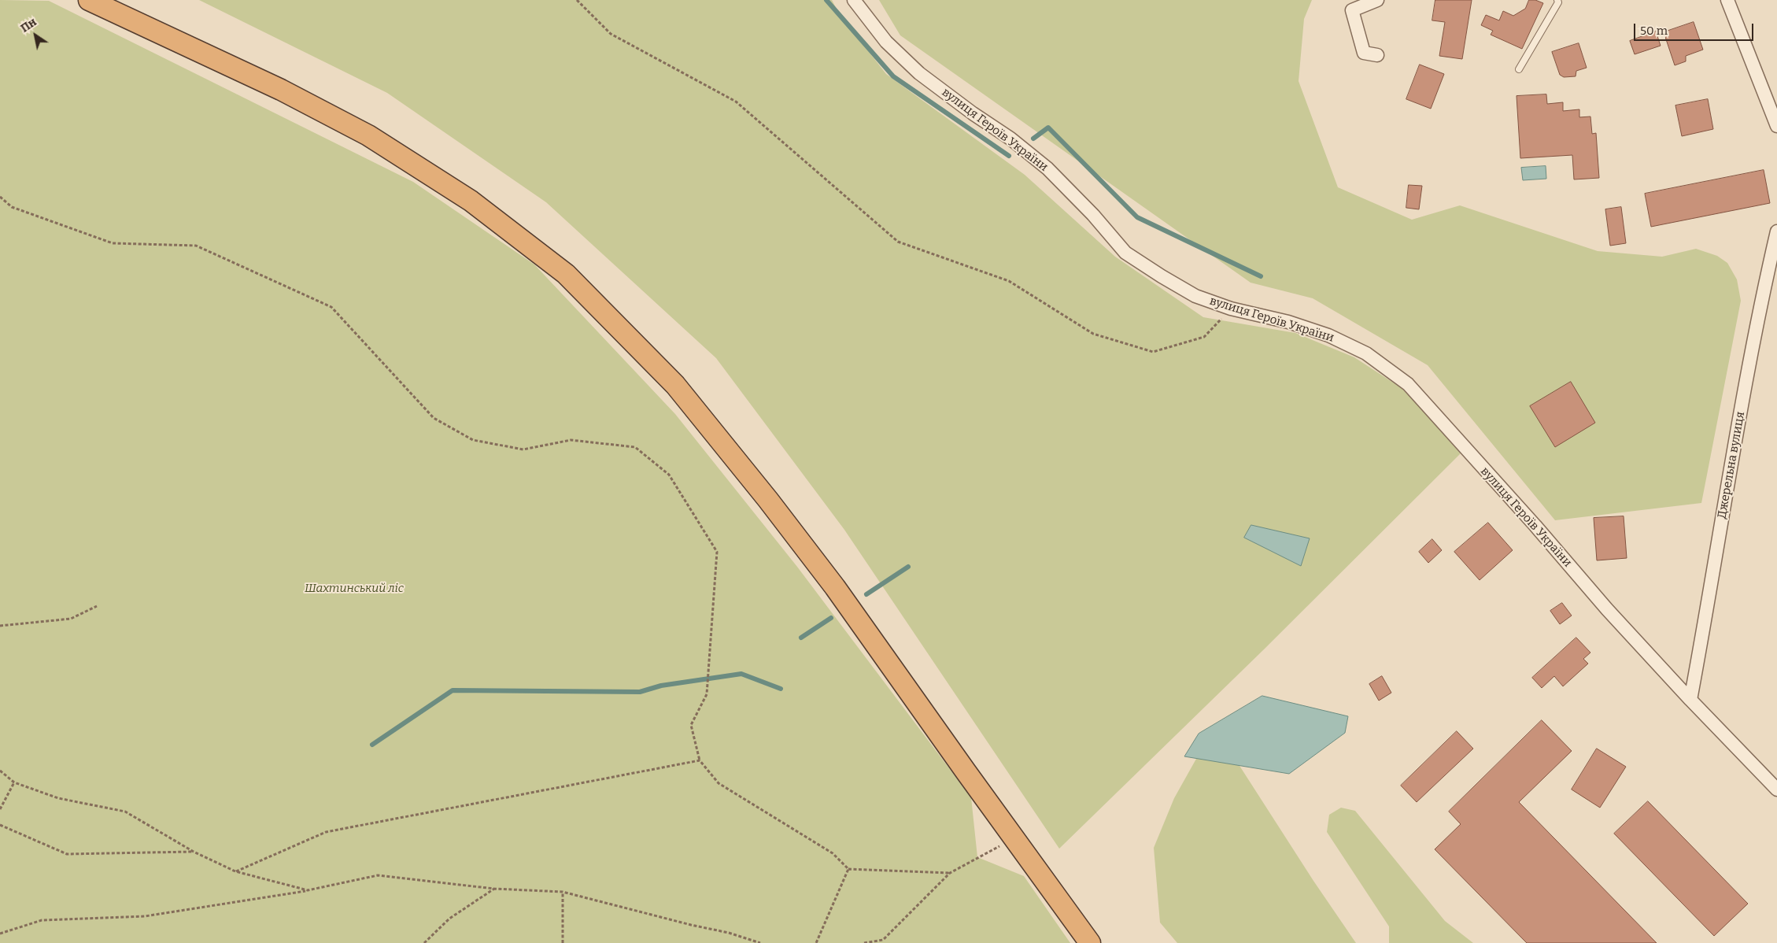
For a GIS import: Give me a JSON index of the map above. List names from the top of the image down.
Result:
{
  "streets": {
    "street": ["вулиця Героїв України", "Джерельна вулиця"]
  },
  "crossings": [
    ["вулиця Героїв України", "Джерельна вулиця"]
  ],
  "parks": ["Шахтинський ліс"],
  "scale_bar": "50 m",
  "north": "top left"
}
